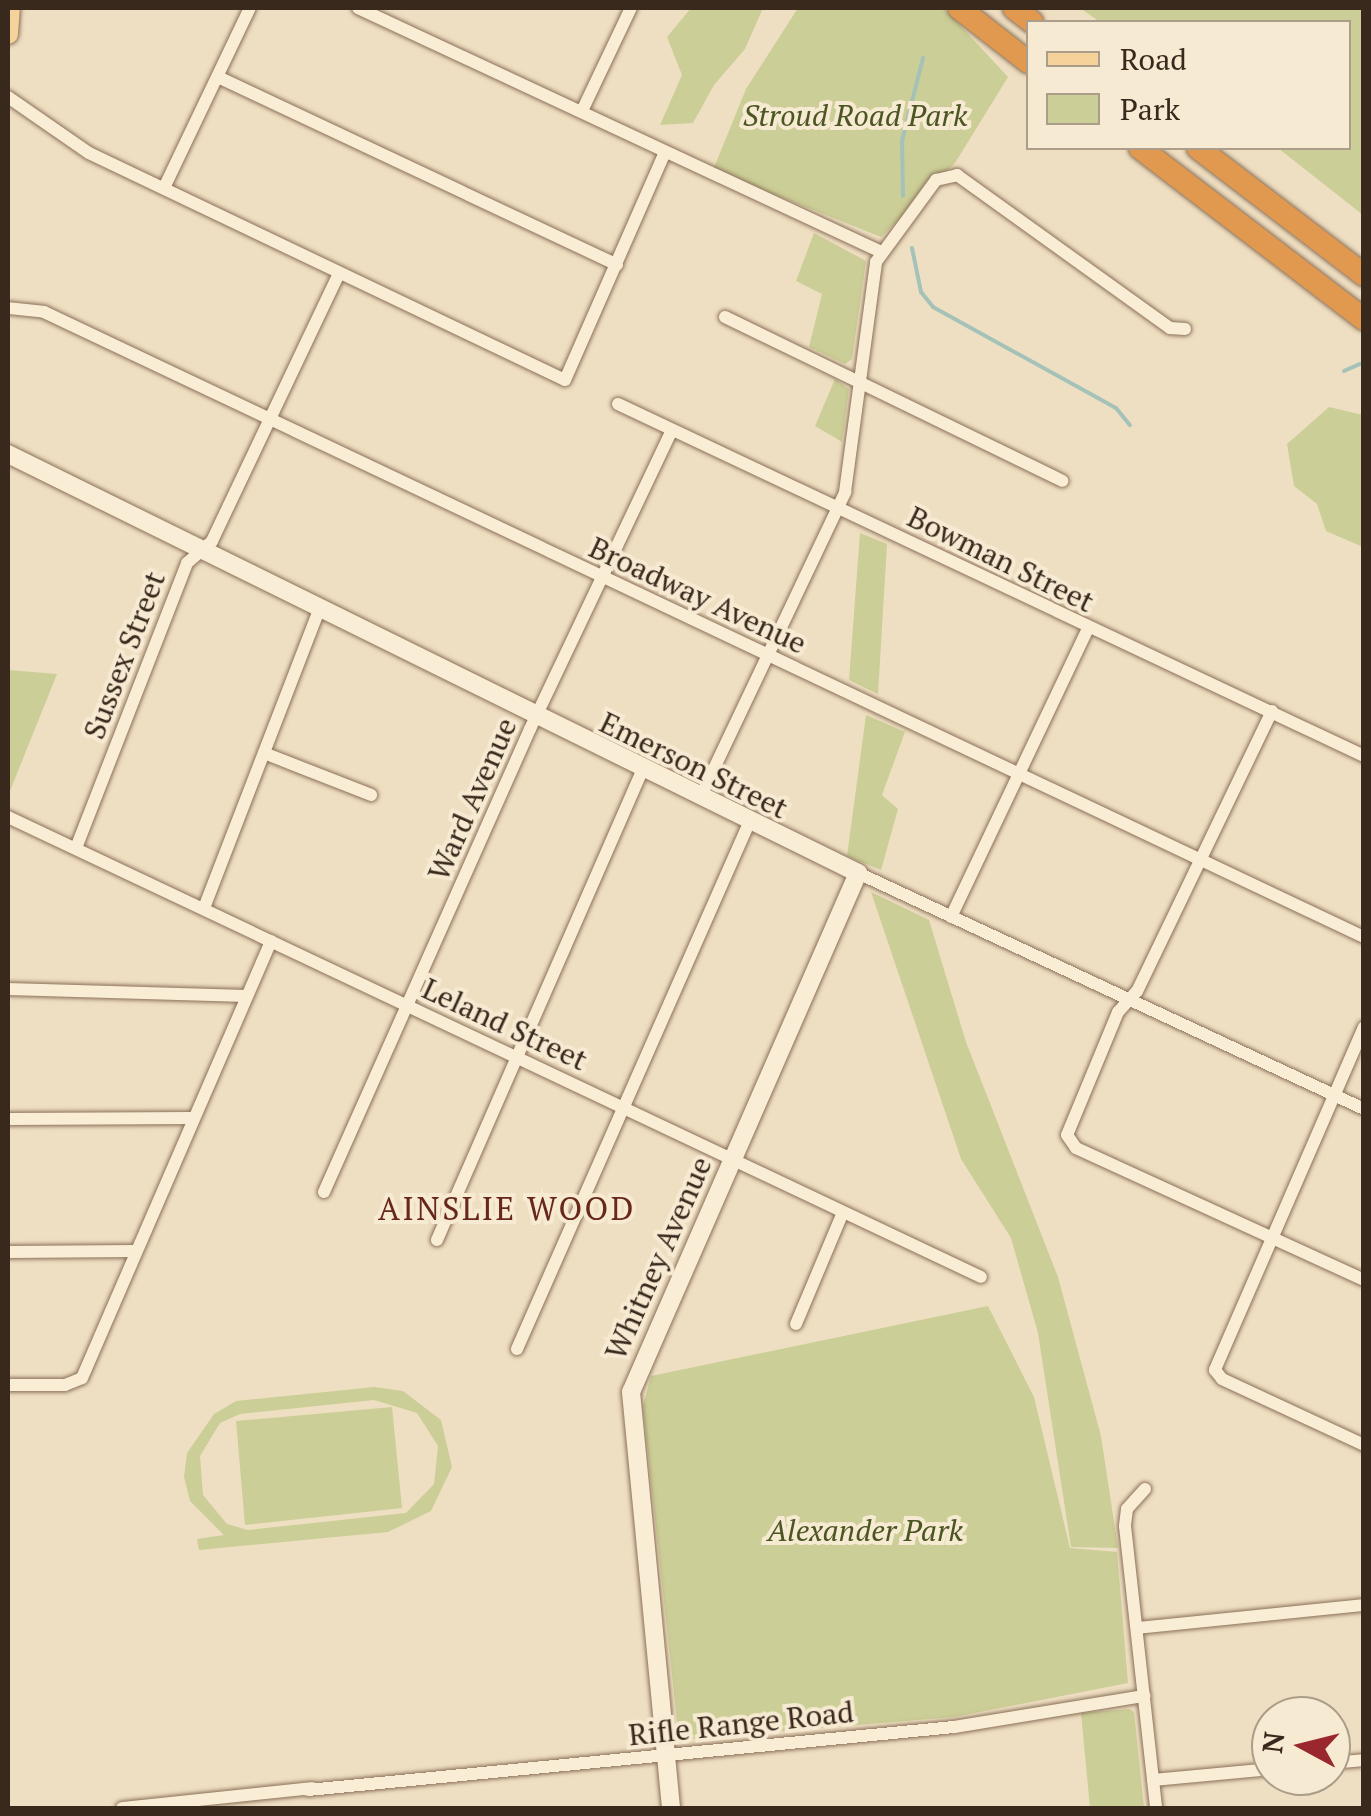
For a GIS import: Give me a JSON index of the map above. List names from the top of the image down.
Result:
{
  "streets": {
    "street": [
      "Bowman Street",
      "Broadway Avenue",
      "Sussex Street",
      "Emerson Street",
      "Ward Avenue",
      "Leland Street",
      "Whitney Avenue",
      "Rifle Range Road"
    ]
  },
  "crossings": [
    ["Bowman Street", "Ward Avenue"],
    ["Broadway Avenue", "Sussex Street"],
    ["Broadway Avenue", "Ward Avenue"],
    ["Sussex Street", "Emerson Street"],
    ["Sussex Street", "Leland Street"],
    ["Emerson Street", "Ward Avenue"],
    ["Emerson Street", "Whitney Avenue"],
    ["Ward Avenue", "Leland Street"],
    ["Leland Street", "Whitney Avenue"],
    ["Whitney Avenue", "Rifle Range Road"]
  ],
  "districts": ["AINSLIE WOOD"],
  "parks": ["Stroud Road Park", "Alexander Park"],
  "legend": ["Road", "Park"],
  "north": "left"
}
